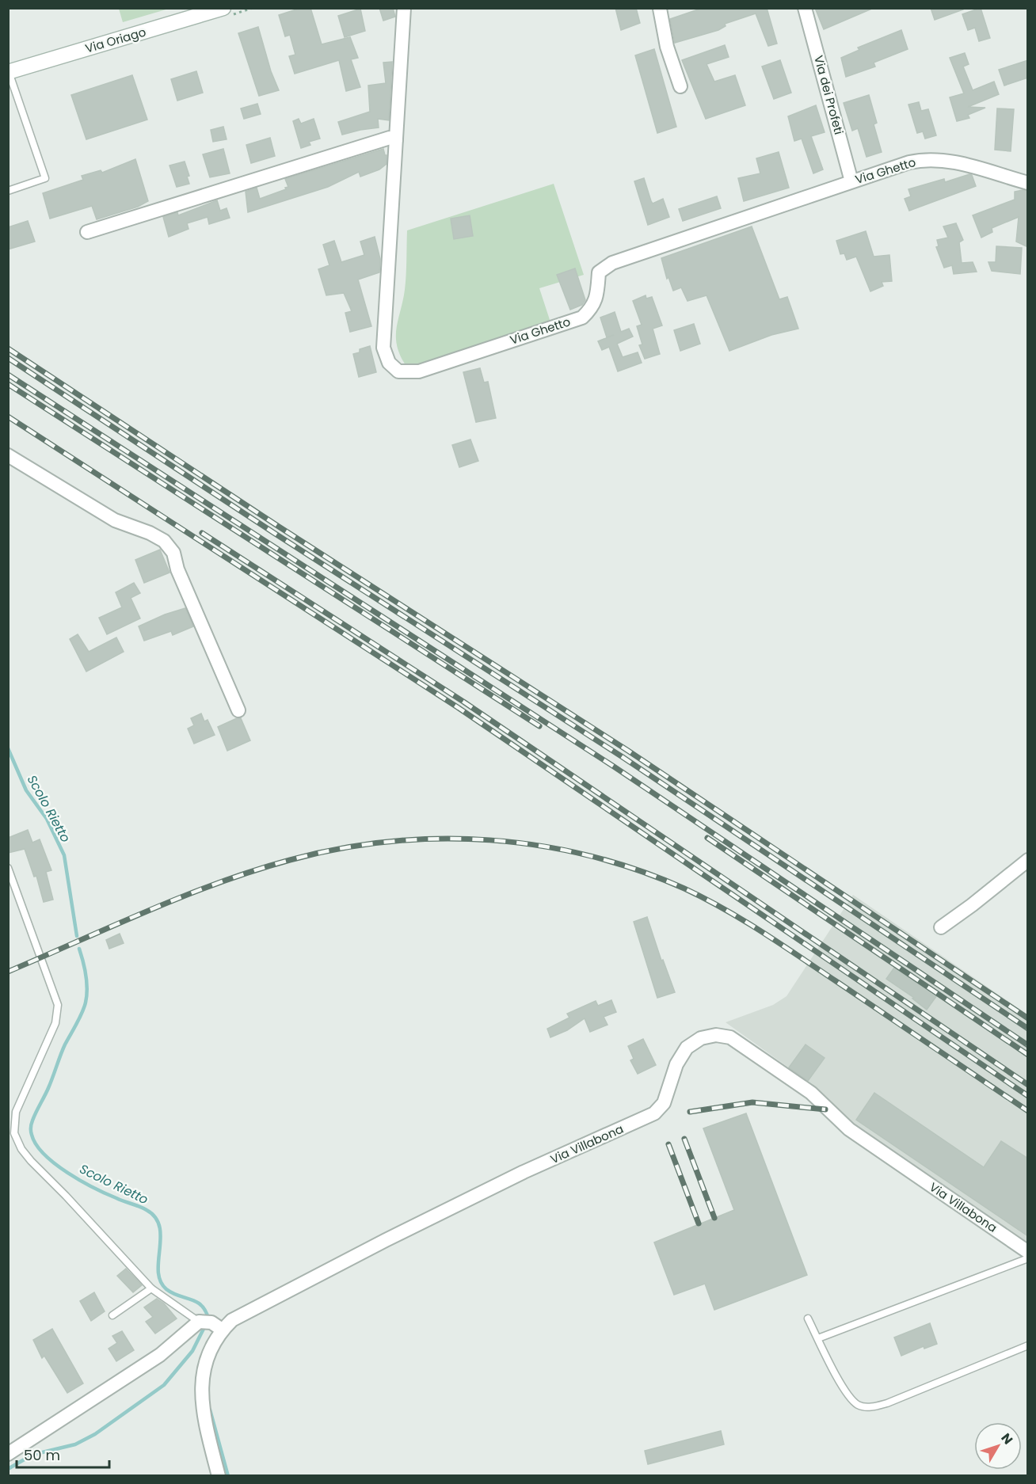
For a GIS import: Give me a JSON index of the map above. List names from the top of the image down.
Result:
{
  "streets": {
    "street": [
      "Via Oriago",
      "Via dei Profeti",
      "Via Ghetto",
      "Via Villabona"
    ]
  },
  "crossings": [
    ["Via dei Profeti", "Via Ghetto"]
  ],
  "water": ["Scolo Rietto"],
  "scale_bar": "50 m",
  "north": "top right"
}
